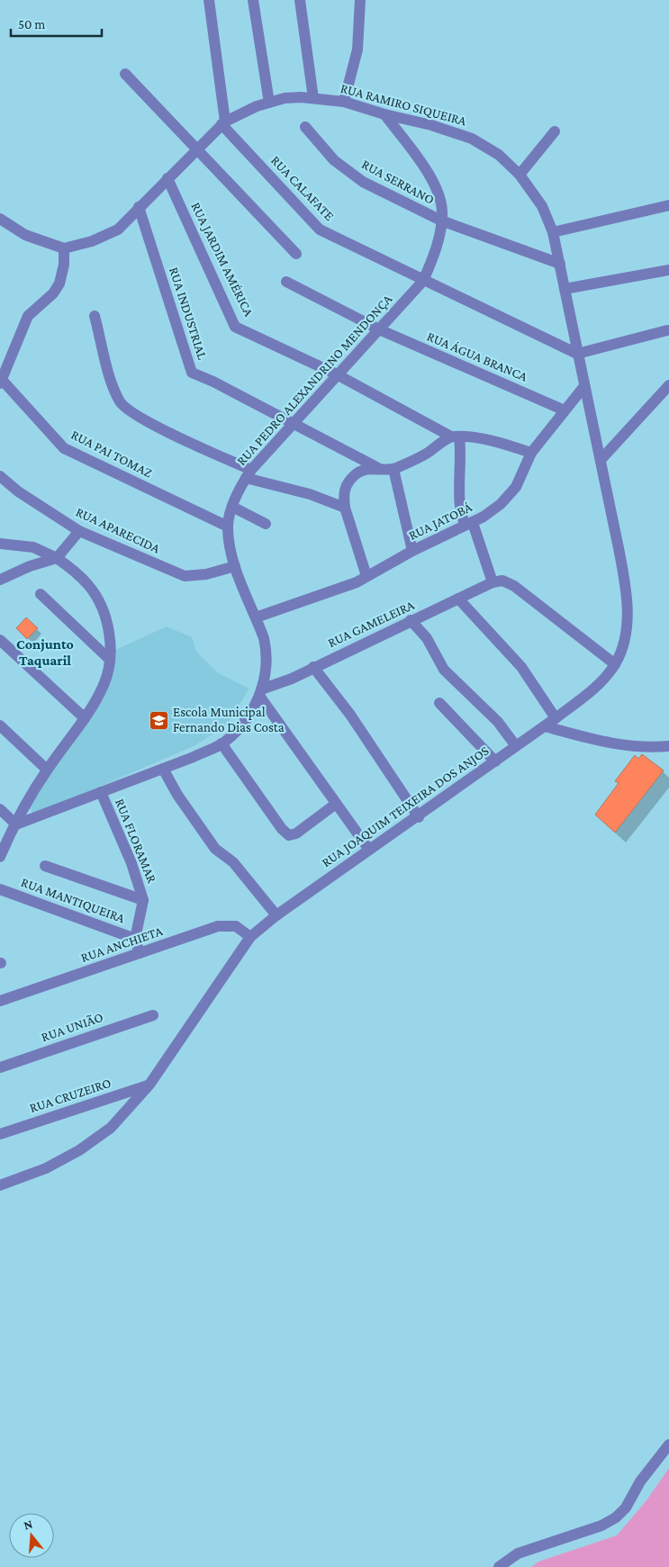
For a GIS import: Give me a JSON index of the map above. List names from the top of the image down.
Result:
{
  "streets": {
    "street": [
      "RUA RAMIRO SIQUEIRA",
      "RUA SERRANO",
      "RUA CALAFATE",
      "RUA JARDIM AMÉRICA",
      "RUA INDUSTRIAL",
      "RUA ÁGUA BRANCA",
      "RUA PEDRO ALEXANDRINO MENDONÇA",
      "RUA PAI TOMAZ",
      "RUA JATOBÁ",
      "RUA APARECIDA",
      "RUA GAMELEIRA",
      "RUA JOAQUIM TEIXEIRA DOS ANJOS",
      "RUA FLORAMAR",
      "RUA MANTIQUEIRA",
      "RUA ANCHIETA",
      "RUA UNIÃO",
      "RUA CRUZEIRO"
    ]
  },
  "crossings": [
    ["RUA RAMIRO SIQUEIRA", "RUA SERRANO"],
    ["RUA RAMIRO SIQUEIRA", "RUA CALAFATE"],
    ["RUA RAMIRO SIQUEIRA", "RUA JARDIM AMÉRICA"],
    ["RUA RAMIRO SIQUEIRA", "RUA INDUSTRIAL"],
    ["RUA RAMIRO SIQUEIRA", "RUA PEDRO ALEXANDRINO MENDONÇA"],
    ["RUA RAMIRO SIQUEIRA", "RUA JATOBÁ"],
    ["RUA RAMIRO SIQUEIRA", "RUA JOAQUIM TEIXEIRA DOS ANJOS"],
    ["RUA SERRANO", "RUA PEDRO ALEXANDRINO MENDONÇA"],
    ["RUA CALAFATE", "RUA PEDRO ALEXANDRINO MENDONÇA"],
    ["RUA JARDIM AMÉRICA", "RUA PEDRO ALEXANDRINO MENDONÇA"],
    ["RUA JARDIM AMÉRICA", "RUA JATOBÁ"],
    ["RUA INDUSTRIAL", "RUA PEDRO ALEXANDRINO MENDONÇA"],
    ["RUA ÁGUA BRANCA", "RUA PEDRO ALEXANDRINO MENDONÇA"],
    ["RUA ÁGUA BRANCA", "RUA JATOBÁ"],
    ["RUA PEDRO ALEXANDRINO MENDONÇA", "RUA PAI TOMAZ"],
    ["RUA PEDRO ALEXANDRINO MENDONÇA", "RUA JATOBÁ"],
    ["RUA PEDRO ALEXANDRINO MENDONÇA", "RUA APARECIDA"],
    ["RUA PEDRO ALEXANDRINO MENDONÇA", "RUA GAMELEIRA"],
    ["RUA PEDRO ALEXANDRINO MENDONÇA", "RUA FLORAMAR"],
    ["RUA JOAQUIM TEIXEIRA DOS ANJOS", "RUA ANCHIETA"],
    ["RUA JOAQUIM TEIXEIRA DOS ANJOS", "RUA CRUZEIRO"],
    ["RUA FLORAMAR", "RUA MANTIQUEIRA"],
    ["RUA FLORAMAR", "RUA ANCHIETA"]
  ],
  "districts": ["Conjunto Taquaril"],
  "places": {
    "school or university": ["Escola Municipal Fernando Dias Costa"]
  },
  "scale_bar": "50 m",
  "north": "top"
}
